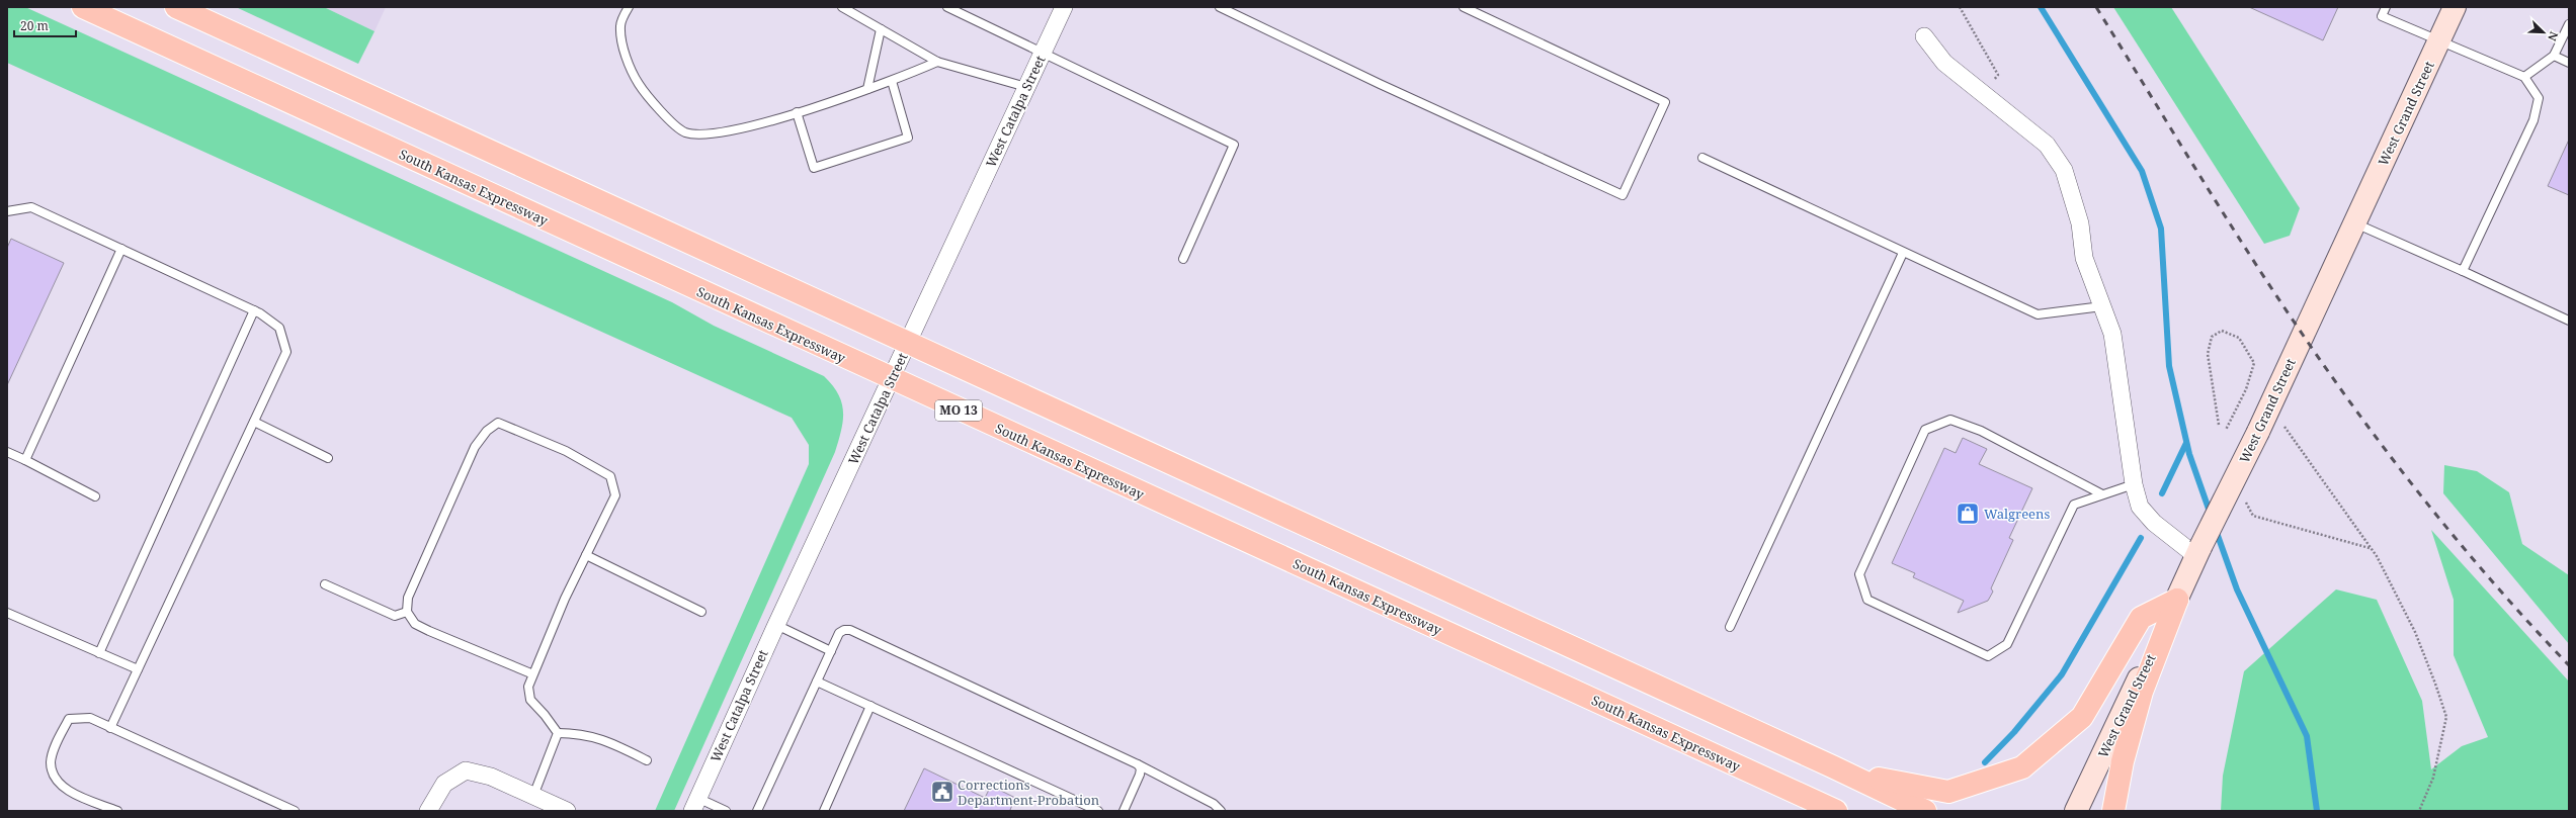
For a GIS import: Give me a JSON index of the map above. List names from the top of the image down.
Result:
{
  "streets": {
    "main road": ["West Grand Street", "South Kansas Expressway", "MO 13"],
    "street": ["West Catalpa Street"]
  },
  "crossings": [
    ["West Catalpa Street", "South Kansas Expressway"]
  ],
  "places": {
    "shop": ["Walgreens"],
    "public building": ["Corrections Department-Probation"]
  },
  "scale_bar": "20 m",
  "north": "bottom right"
}
